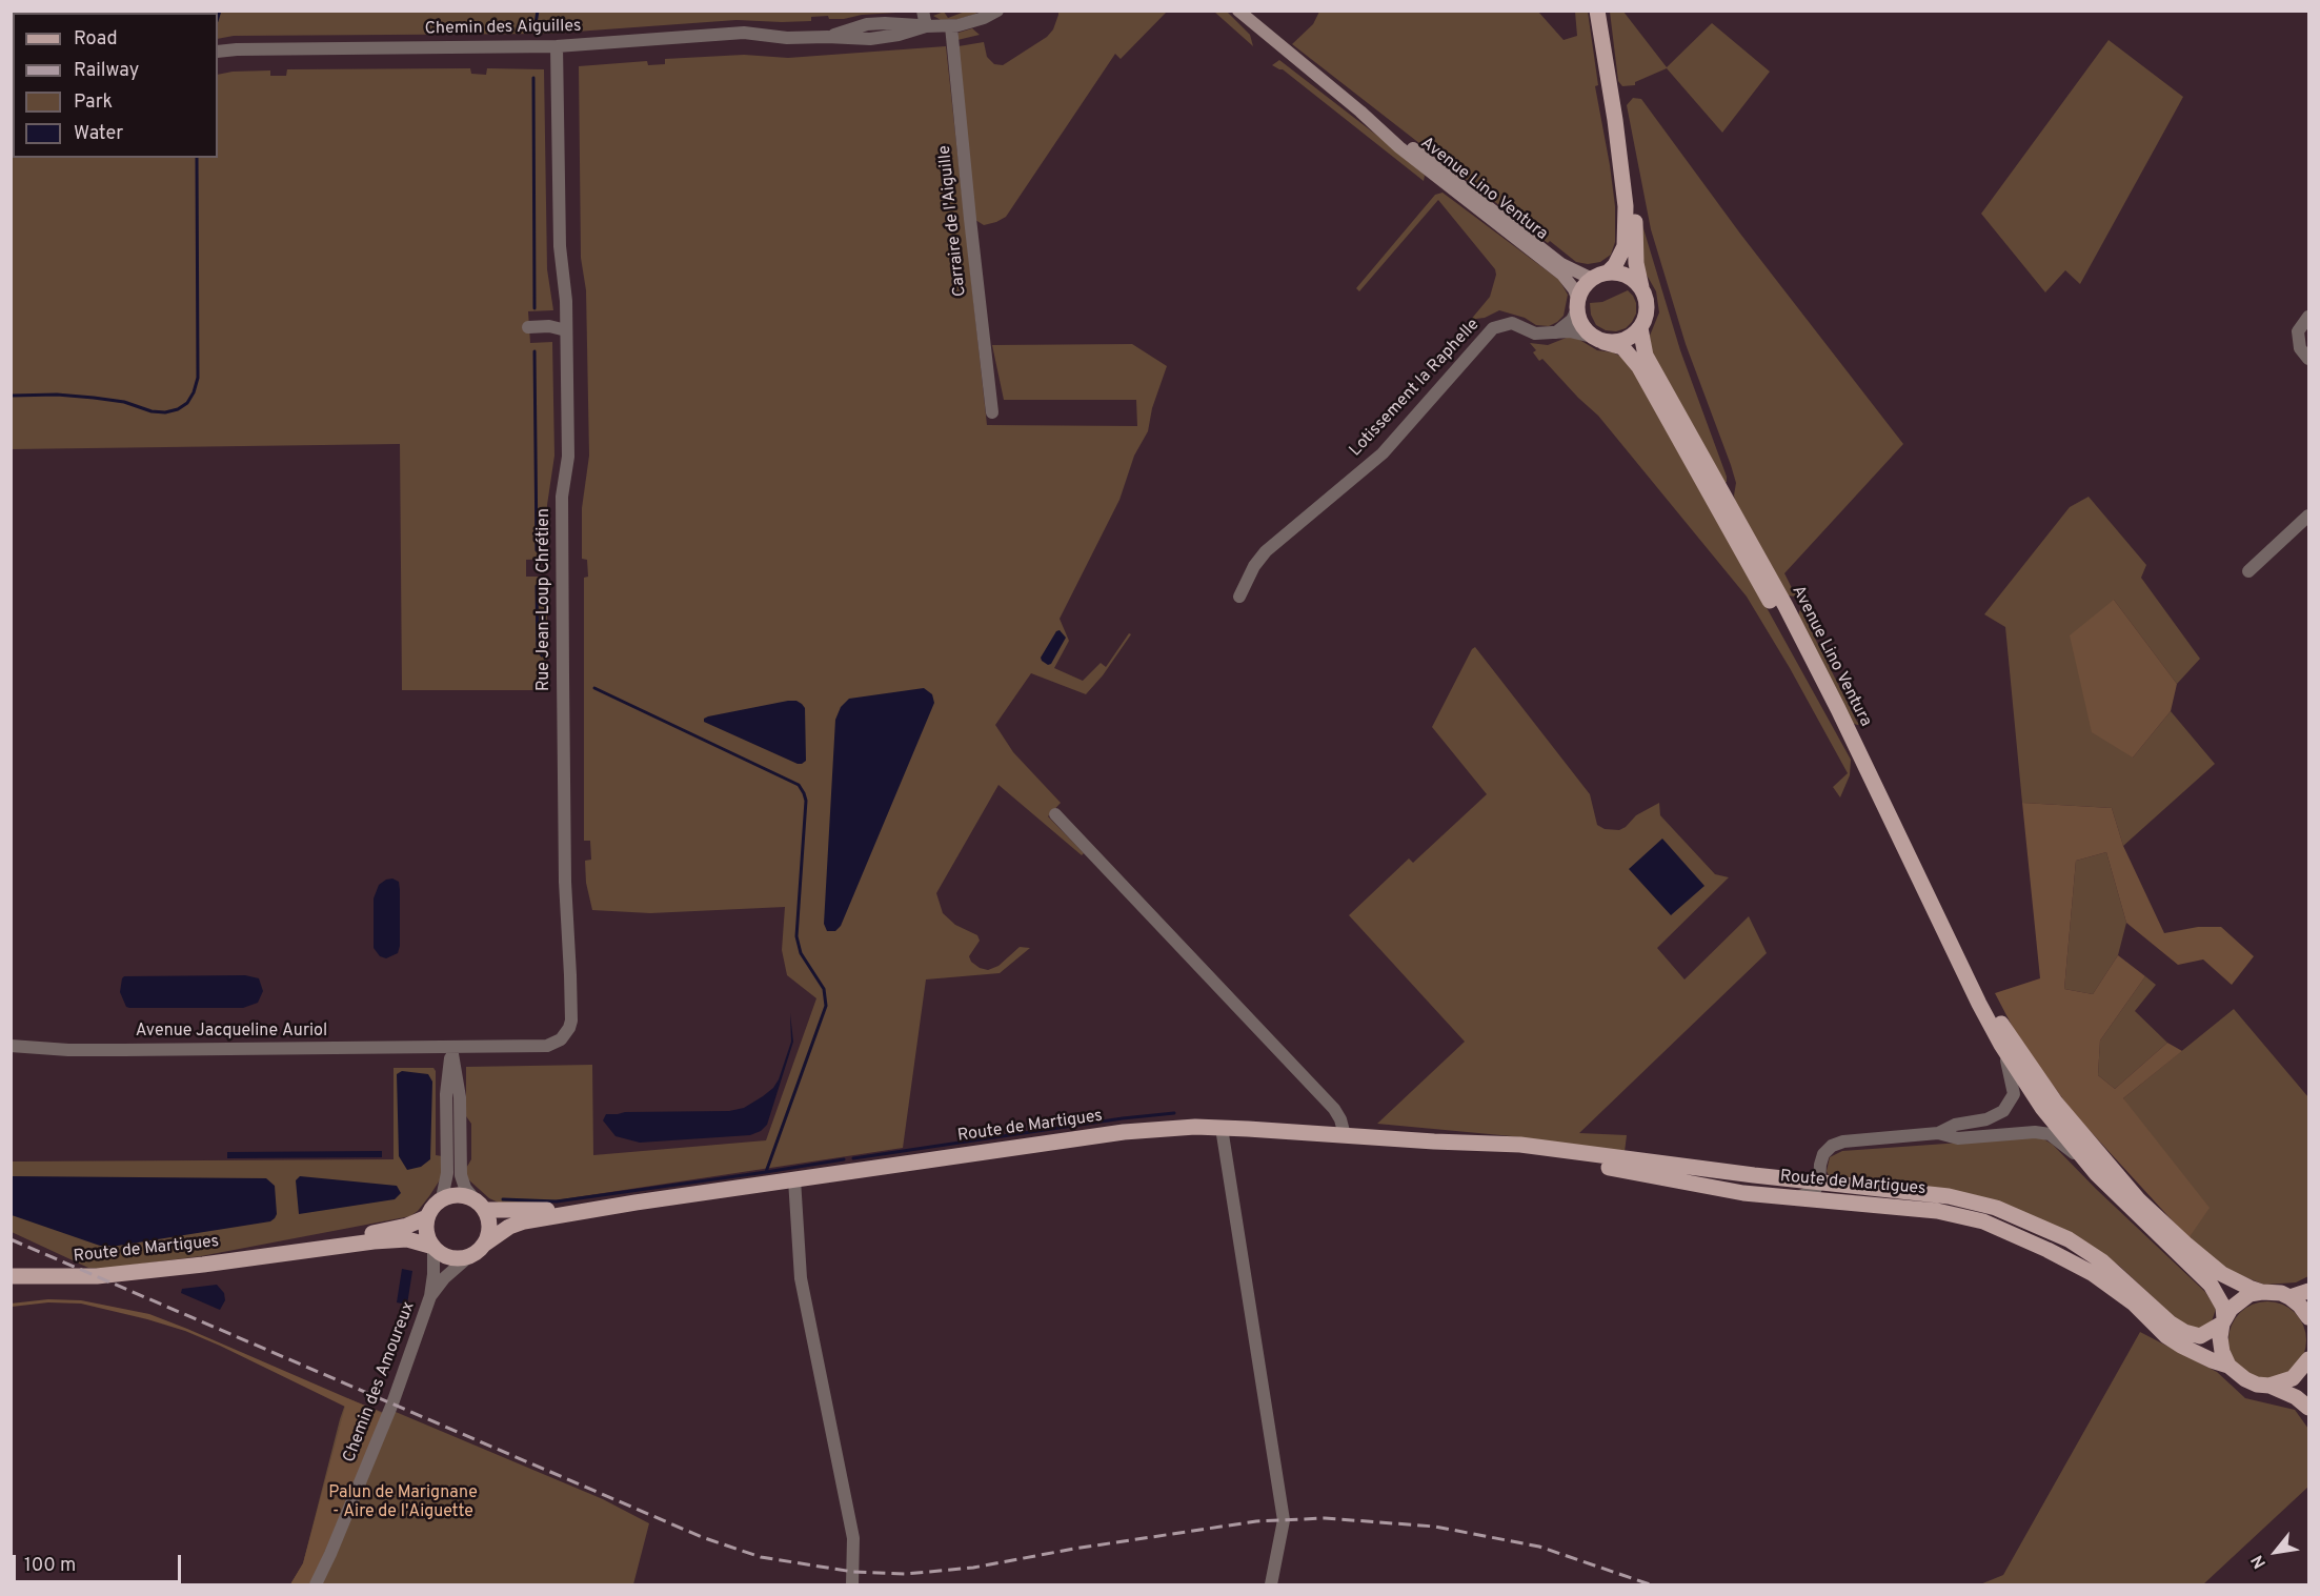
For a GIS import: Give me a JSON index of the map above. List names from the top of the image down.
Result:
{
  "streets": {
    "main road": ["Avenue Lino Ventura", "Route de Martigues"],
    "street": [
      "Chemin des Aiguilles",
      "Carraire de l'Aiguille",
      "Lotissement la Raphelle",
      "Rue Jean-Loup Chrétien",
      "Avenue Jacqueline Auriol",
      "Chemin des Amoureux"
    ]
  },
  "crossings": [
    ["Chemin des Aiguilles", "Rue Jean-Loup Chrétien"],
    ["Avenue Lino Ventura", "Lotissement la Raphelle"],
    ["Rue Jean-Loup Chrétien", "Avenue Jacqueline Auriol"],
    ["Route de Martigues", "Chemin des Amoureux"]
  ],
  "parks": ["Palun de Marignane - Aire de l'Aiguette"],
  "legend": [
    "Road",
    "Railway",
    "Park",
    "Water"
  ],
  "scale_bar": "100 m",
  "north": "bottom left"
}
